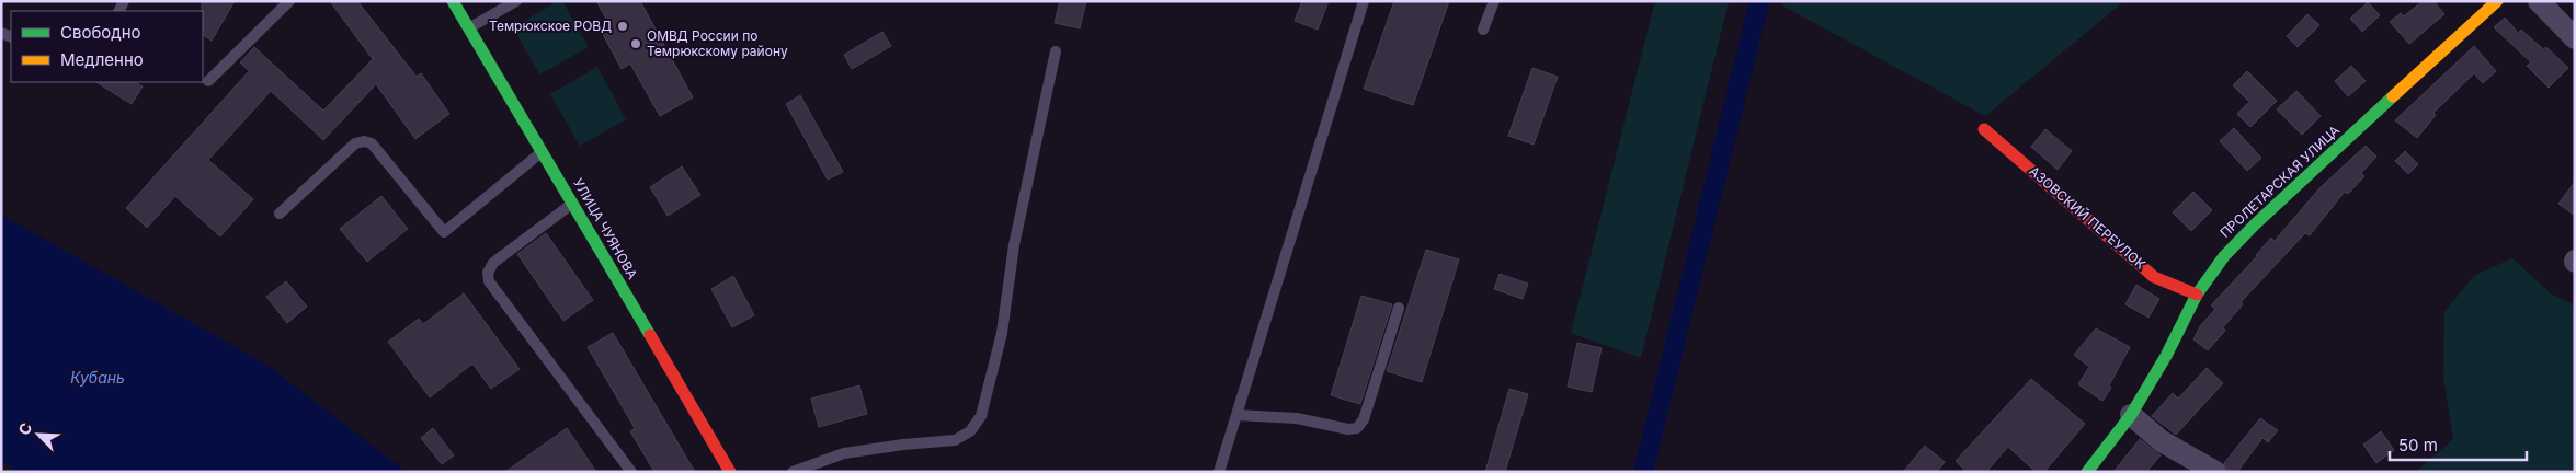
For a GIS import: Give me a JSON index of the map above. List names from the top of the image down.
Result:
{
  "streets": {
    "street": ["ПРОЛЕТАРСКАЯ УЛИЦА", "АЗОВСКИЙ ПЕРЕУЛОК", "УЛИЦА ЧУЯНОВА"]
  },
  "crossings": [
    ["ПРОЛЕТАРСКАЯ УЛИЦА", "АЗОВСКИЙ ПЕРЕУЛОК"]
  ],
  "water": ["Кубань"],
  "places": ["Темрюкское РОВД", "ОМВД России по Темрюкскому району"],
  "legend": ["Свободно", "Медленно"],
  "scale_bar": "50 m",
  "north": "top left"
}
